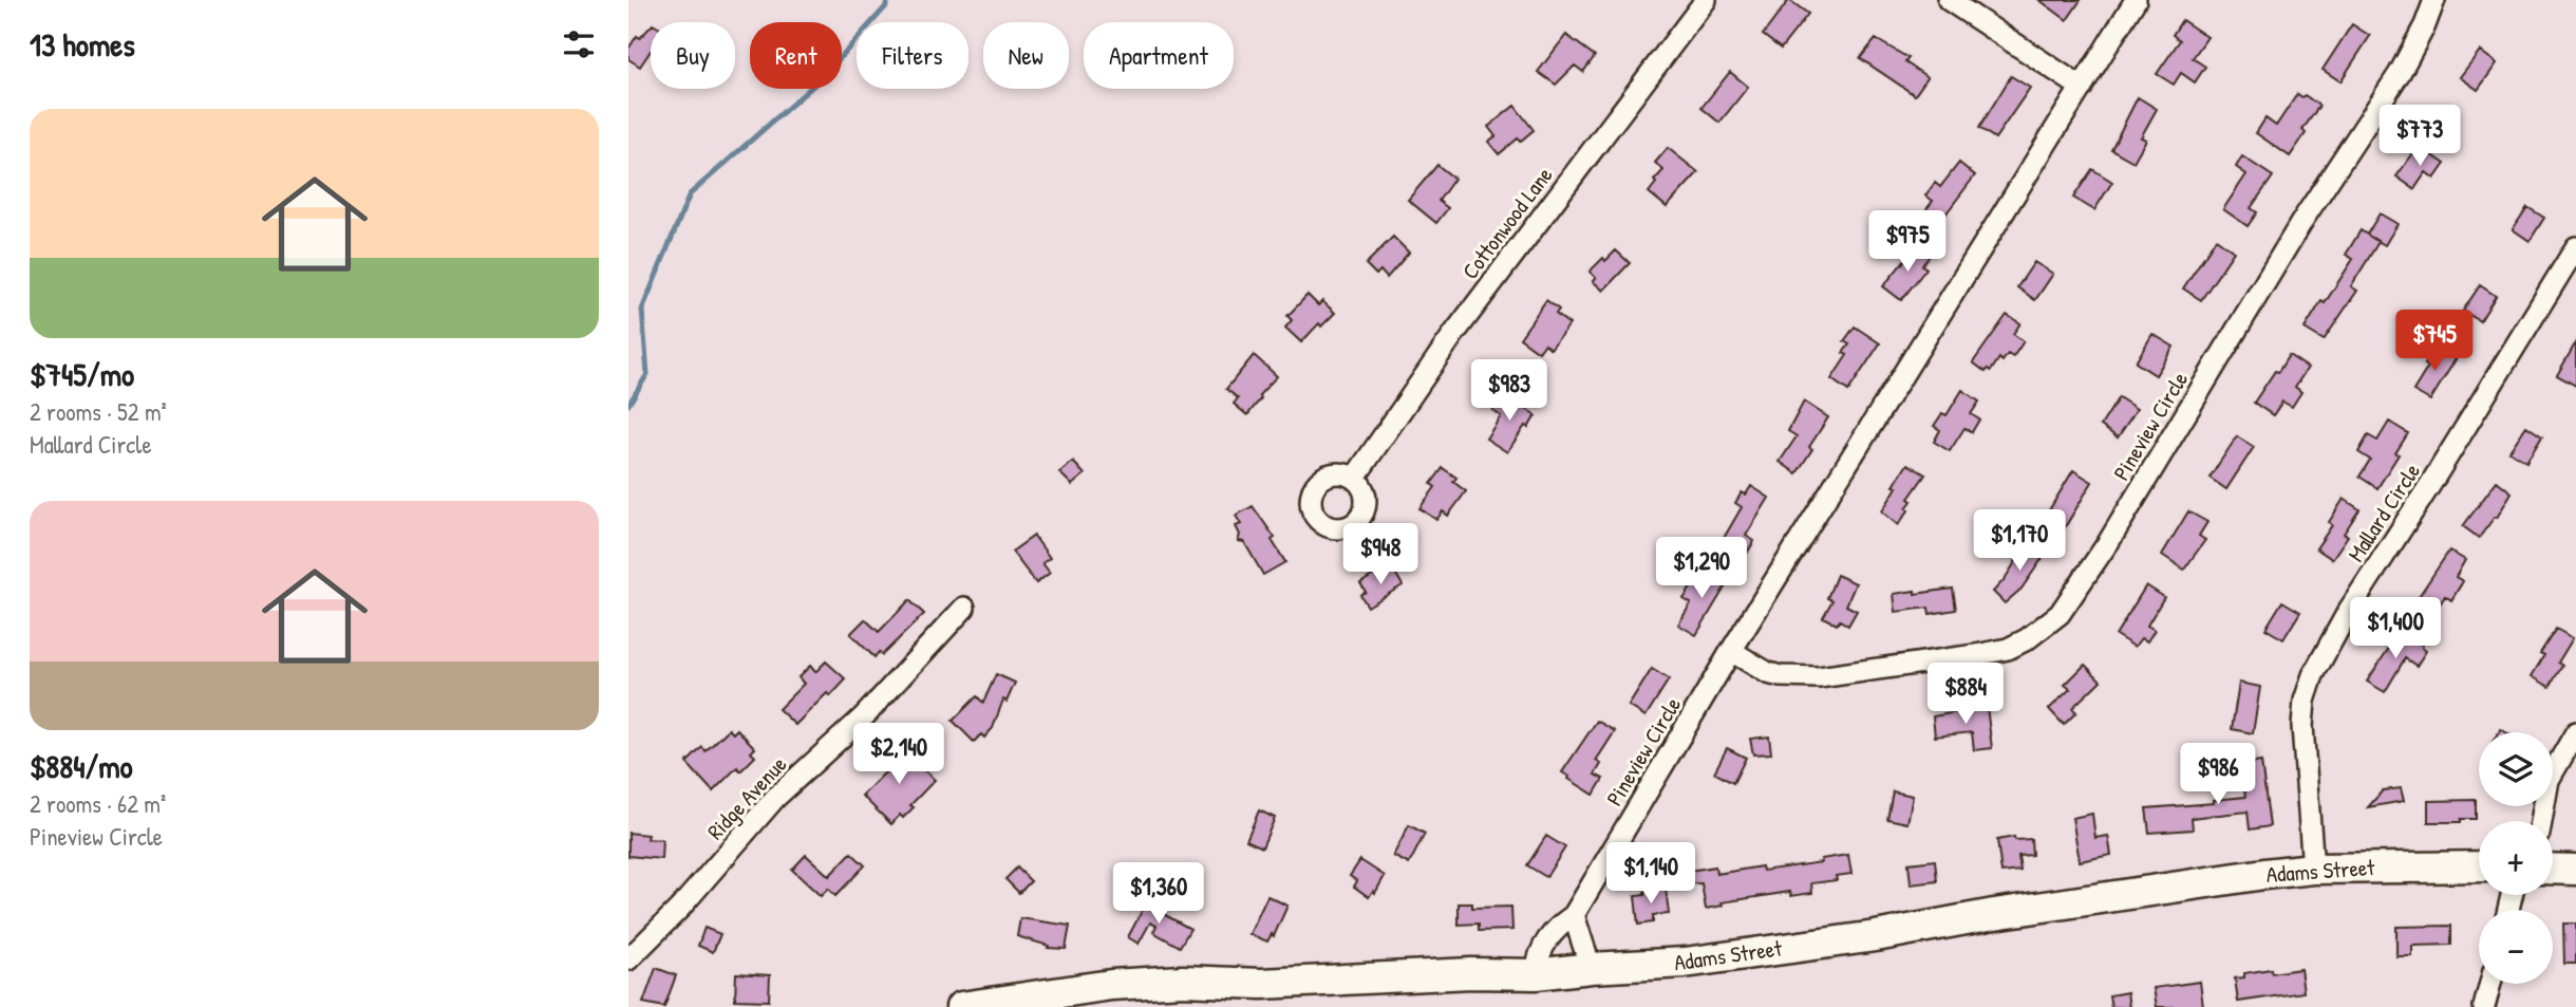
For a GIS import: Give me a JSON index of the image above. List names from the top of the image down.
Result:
{
  "streets": {
    "street": [
      "Cottonwood Lane",
      "Pineview Circle",
      "Mallard Circle",
      "Ridge Avenue",
      "Adams Street"
    ]
  },
  "crossings": [
    ["Pineview Circle", "Adams Street"],
    ["Mallard Circle", "Adams Street"]
  ],
  "page": {
    "heading": "13 homes",
    "chip": [
      "Buy",
      "Rent",
      "Filters",
      "New",
      "Apartment"
    ],
    "list": [
      {
        "name": "$745/mo",
        "note": "2 rooms · 52 m² · Mallard Circle"
      },
      {
        "name": "$884/mo",
        "note": "2 rooms · 62 m² · Pineview Circle"
      }
    ],
    "price": [
      "$773",
      "$975",
      "$745",
      "$983",
      "$1,170",
      "$948",
      "$1,290",
      "$1,400",
      "$884",
      "$2,140",
      "$986",
      "$1,140",
      "$1,360"
    ],
    "map_buttons": ["+", "−"]
  }
}
